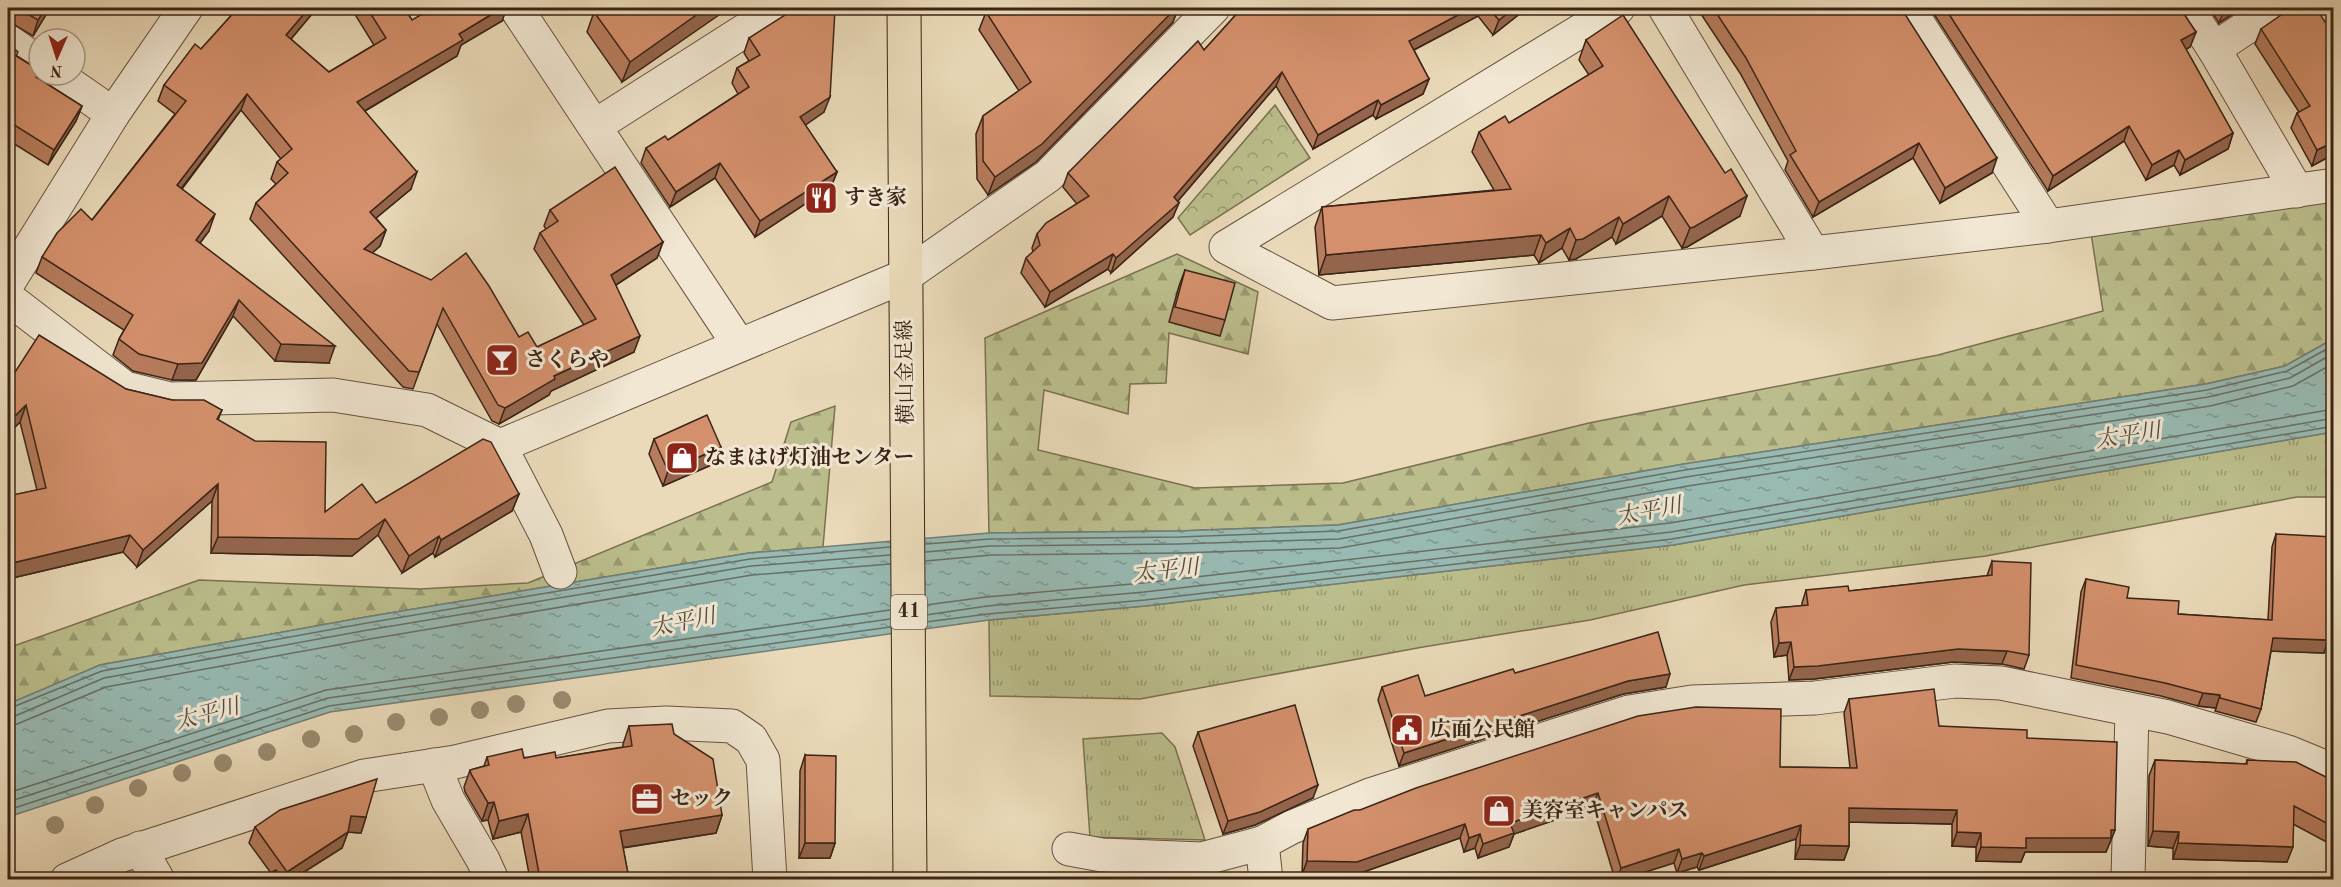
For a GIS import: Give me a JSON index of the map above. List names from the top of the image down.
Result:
{
  "streets": {
    "main road": ["横山金足線", "41"]
  },
  "water": ["太平川"],
  "places": {
    "restaurant": ["すき家"],
    "bar": ["さくらや"],
    "shop": ["なまはげ灯油センター", "美容室キャンパス"],
    "public building": ["広面公民館"],
    "office": ["セック"]
  },
  "north": "bottom"
}
